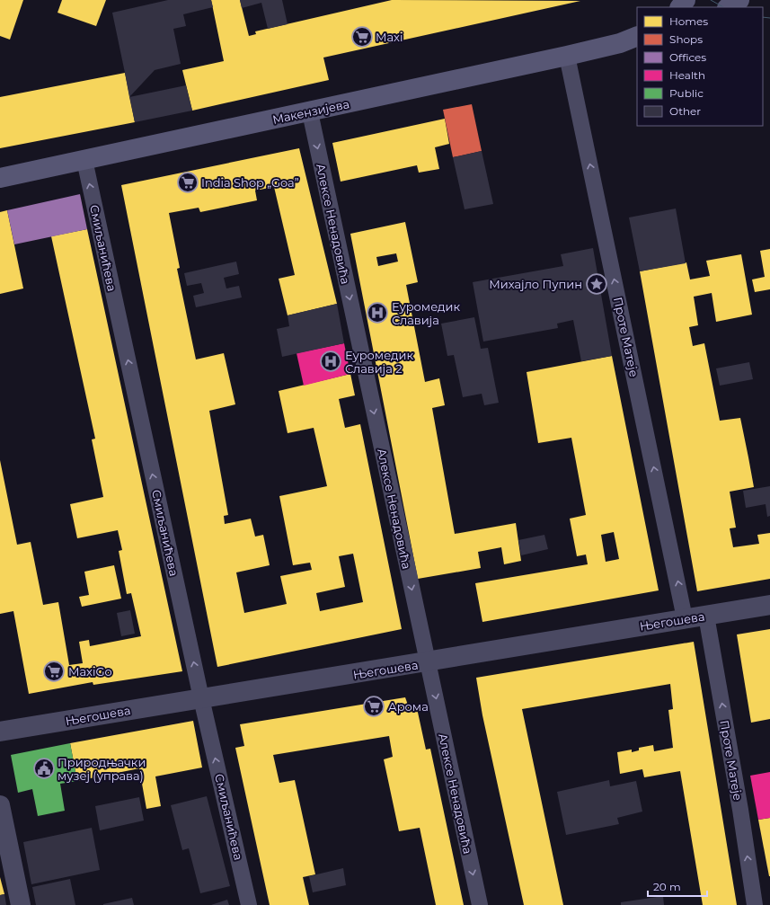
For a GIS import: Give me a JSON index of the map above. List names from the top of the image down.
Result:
{
  "streets": {
    "main road": ["Макензијева"],
    "street": [
      "Алексе Ненадовића",
      "Смиљанићева",
      "Проте Матеје",
      "Његошева"
    ]
  },
  "crossings": [
    ["Макензијева", "Алексе Ненадовића"],
    ["Макензијева", "Смиљанићева"],
    ["Макензијева", "Проте Матеје"],
    ["Алексе Ненадовића", "Његошева"],
    ["Смиљанићева", "Његошева"],
    ["Проте Матеје", "Његошева"]
  ],
  "one_way": ["Алексе Ненадовића", "Смиљанићева", "Проте Матеје"],
  "places": {
    "supermarket": [
      "Maxi",
      "India Shop „Goa”",
      "MaxiGo",
      "Арома"
    ],
    "place": ["Михајло Пупин"],
    "hospital": ["Еуромедик Славија", "Еуромедик Славија 2"],
    "public building": ["Природњачки музеј (управа)"]
  },
  "legend": [
    "Homes",
    "Shops",
    "Offices",
    "Health",
    "Public",
    "Other"
  ],
  "scale_bar": "20 m"
}
